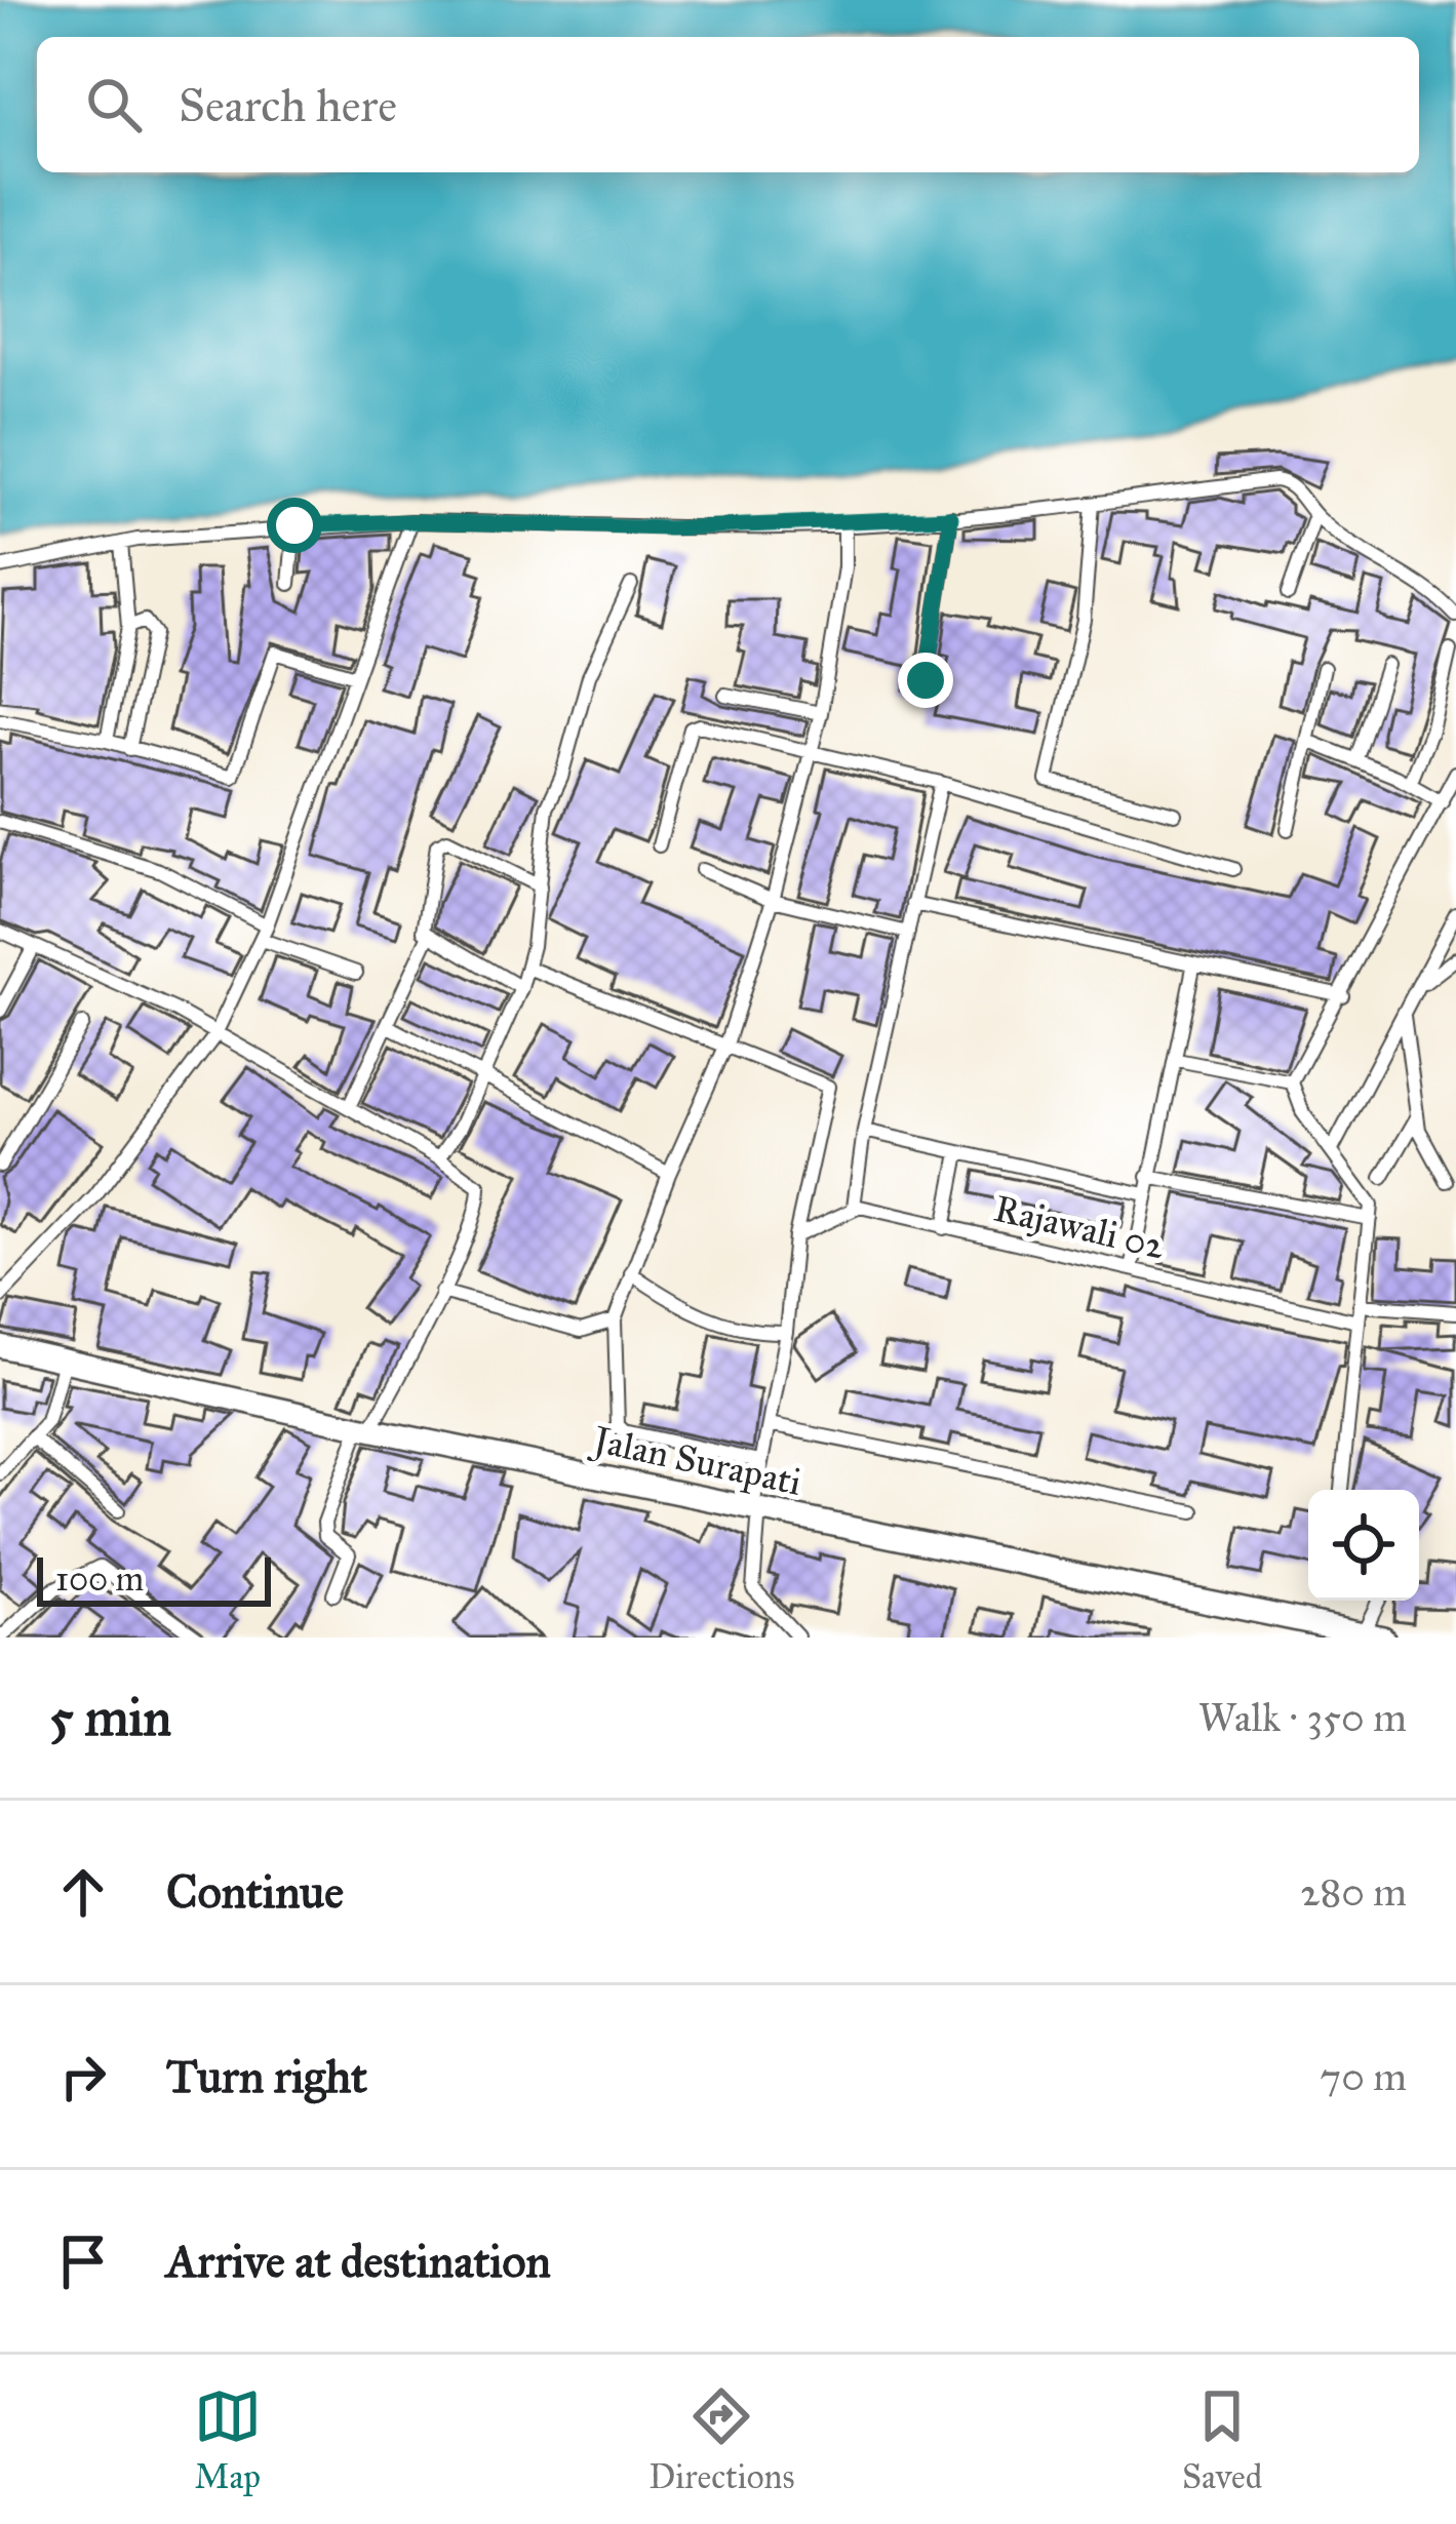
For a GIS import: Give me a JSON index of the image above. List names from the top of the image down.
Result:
{
  "streets": {
    "highway": ["Jalan Surapati"],
    "street": ["Rajawali 02"]
  },
  "scale_bar": "100 m",
  "page": {
    "search": "Search here",
    "scale": "100 m",
    "heading": ["5 min", "Walk · 350 m"],
    "list": [
      ["Continue", "280 m"],
      ["Turn right", "70 m"],
      "Arrive at destination"
    ],
    "nav": ["Map", "Directions", "Saved"]
  }
}
